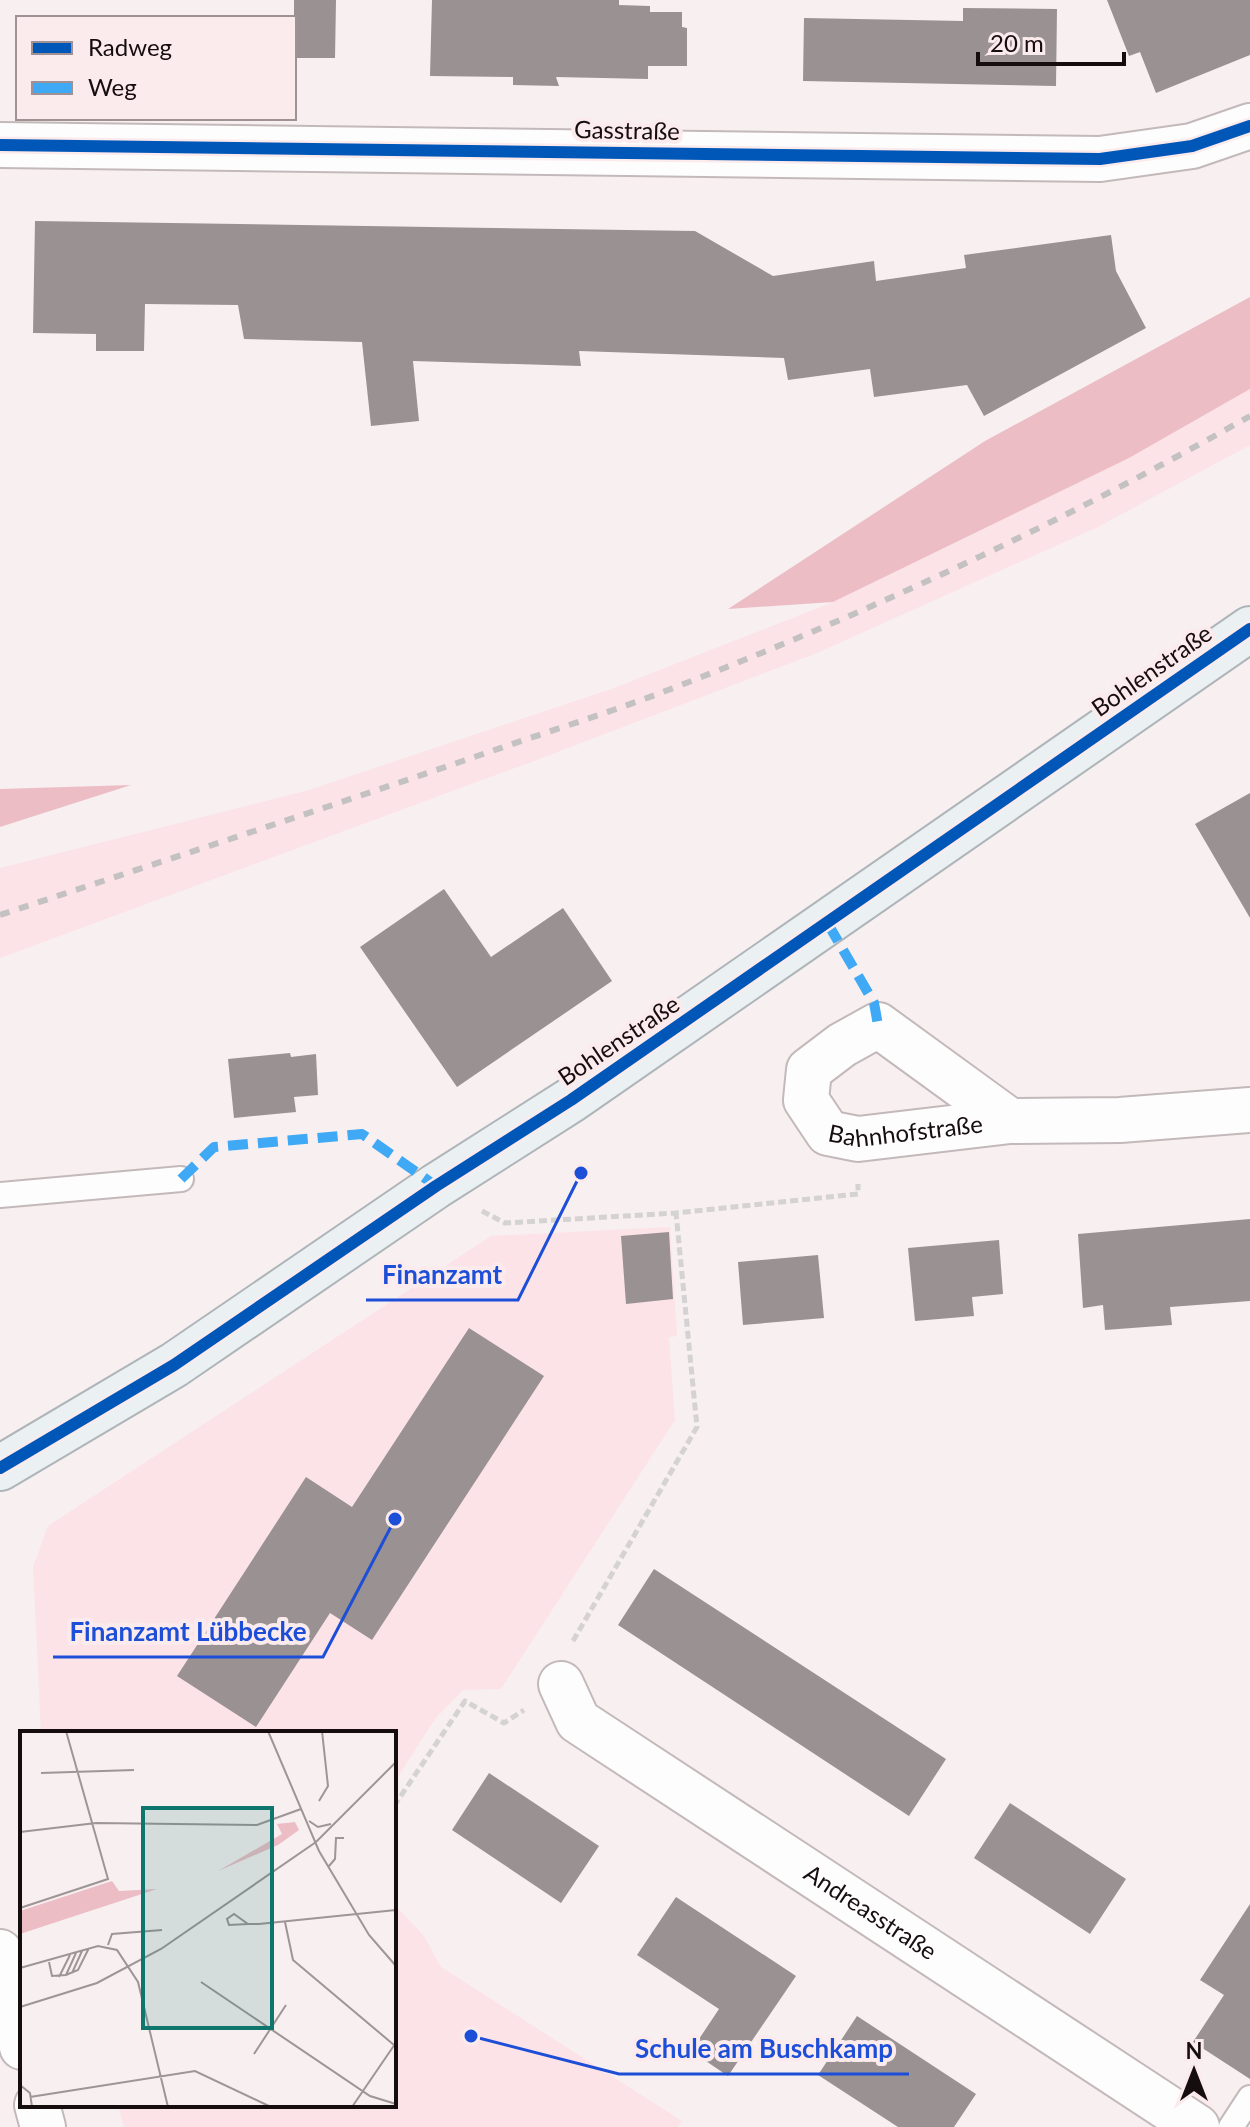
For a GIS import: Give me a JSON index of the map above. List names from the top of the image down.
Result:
{
  "streets": {
    "main road": ["Bohlenstraße"],
    "street": ["Gasstraße", "Bahnhofstraße", "Andreasstraße"]
  },
  "places": ["Finanzamt", "Finanzamt Lübbecke", "Schule am Buschkamp"],
  "legend": ["Radweg", "Weg"],
  "scale_bar": "20 m",
  "north": "top"
}
